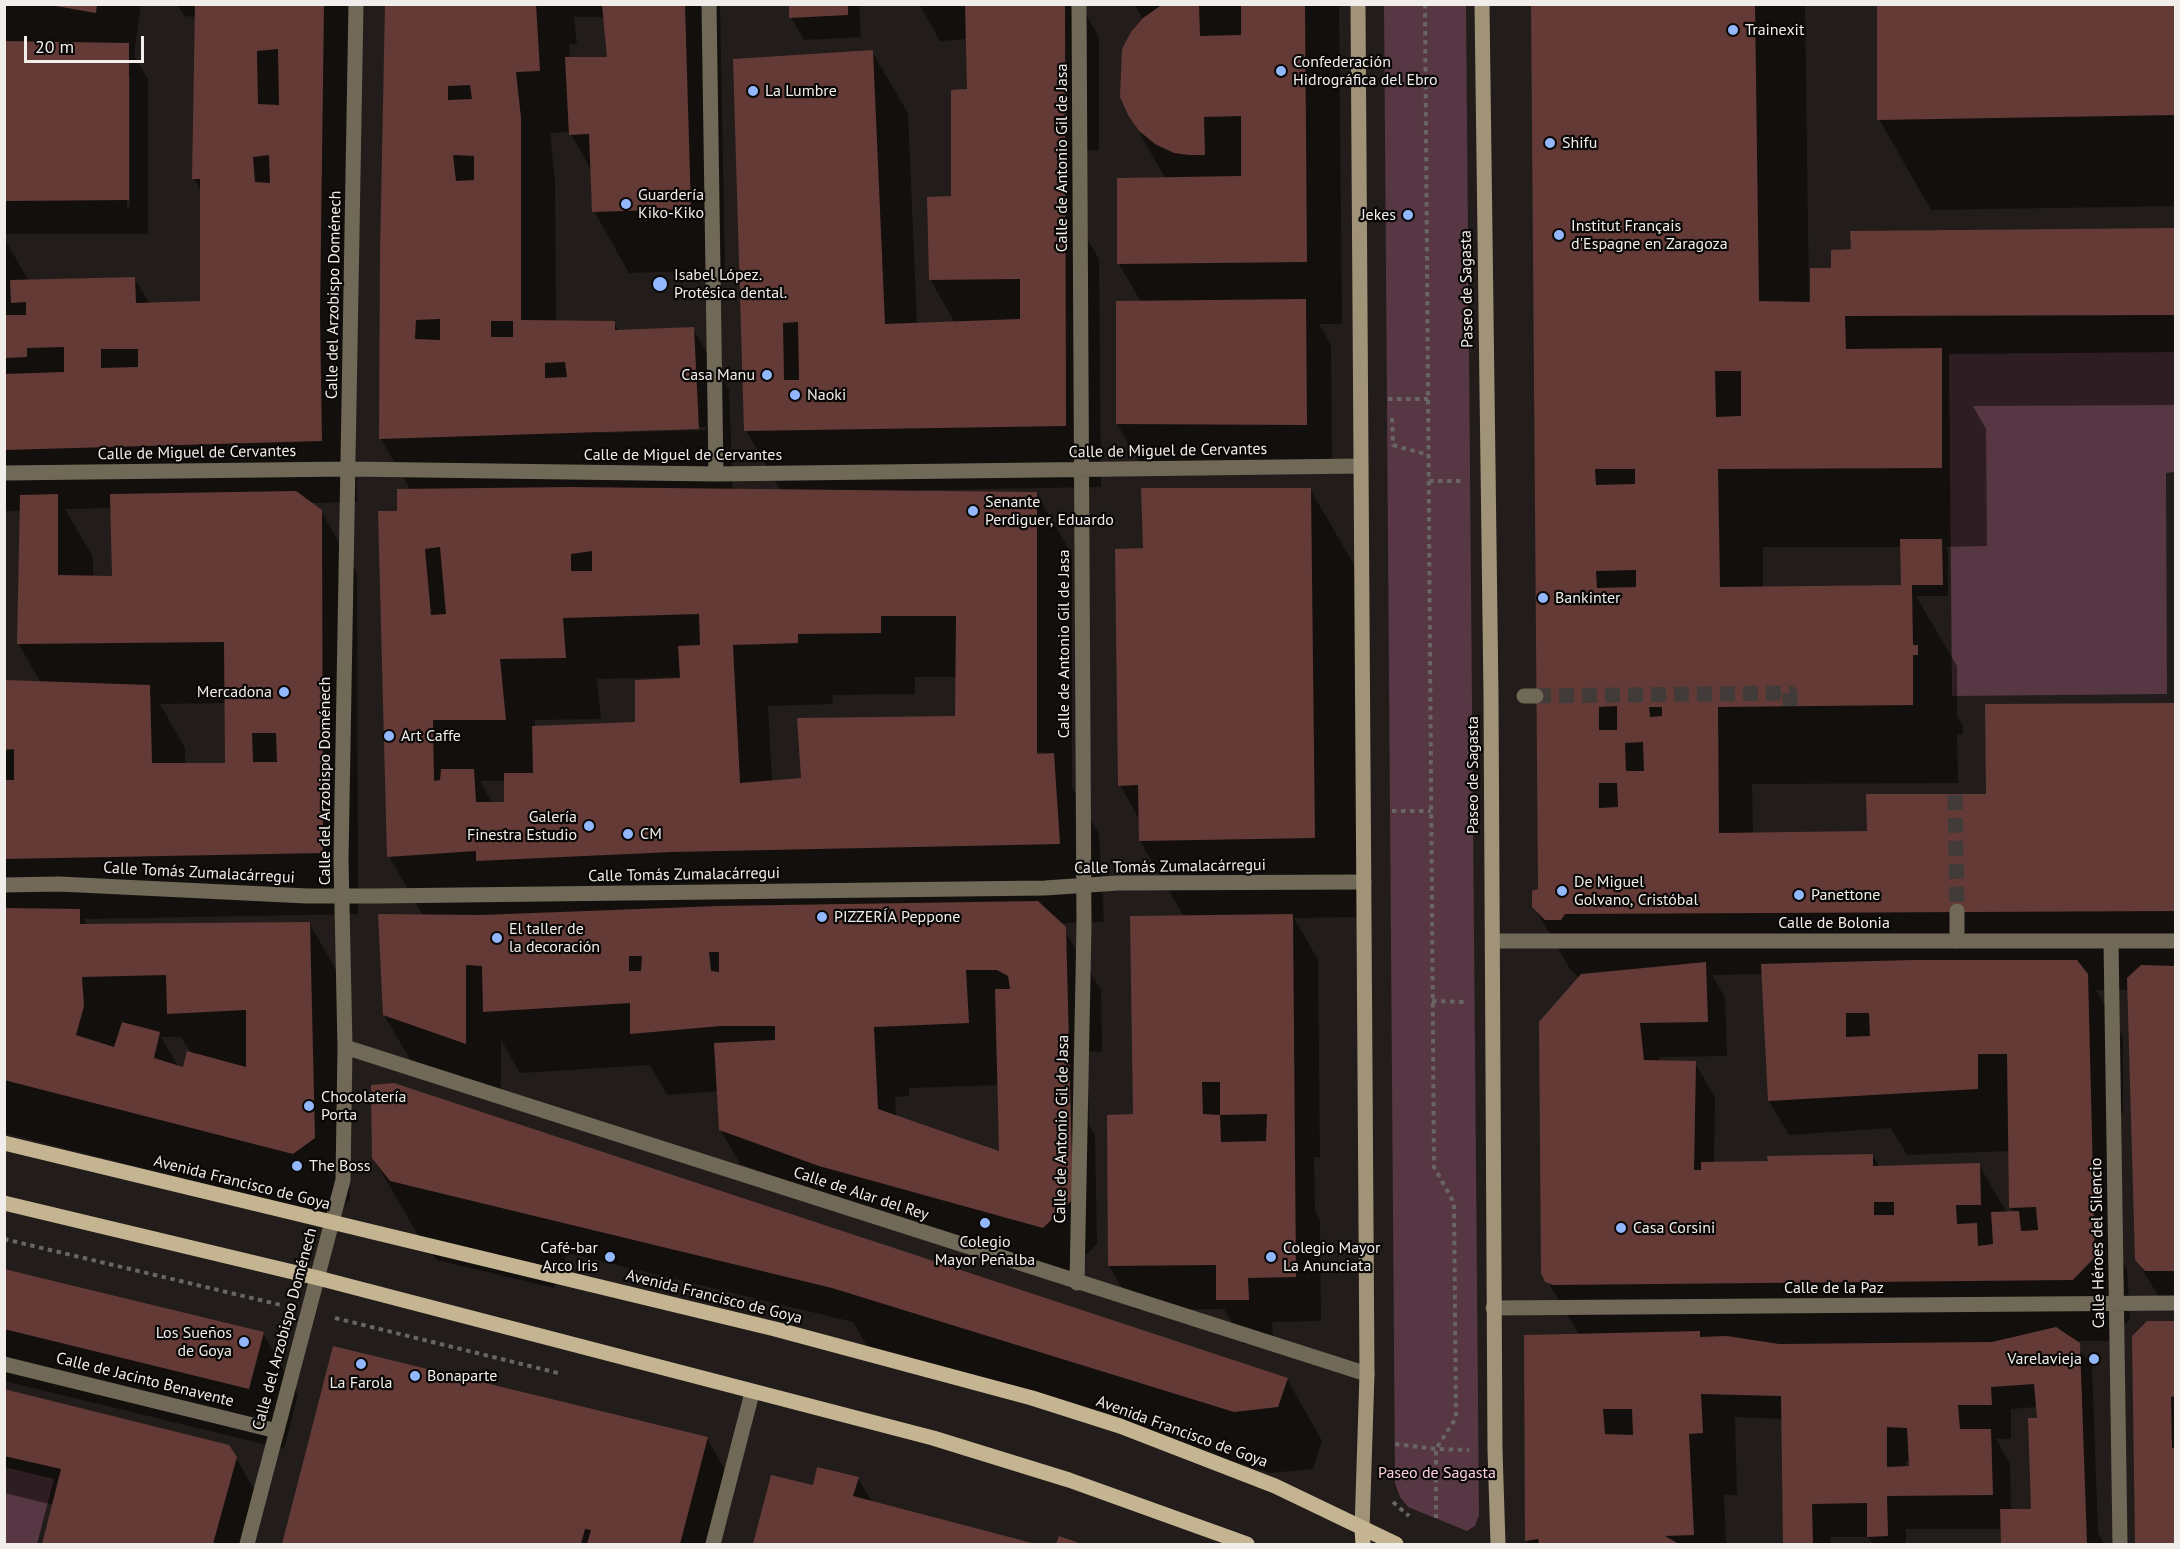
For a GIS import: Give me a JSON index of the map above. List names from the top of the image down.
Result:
{
  "streets": {
    "main road": ["Paseo de Sagasta", "Avenida Francisco de Goya"],
    "street": [
      "Calle de Antonio Gil de Jasa",
      "Calle del Arzobispo Doménech",
      "Calle de Miguel de Cervantes",
      "Calle Tomás Zumalacárregui",
      "Calle de Bolonia",
      "Calle de Alar del Rey",
      "Calle Héroes del Silencio",
      "Calle de la Paz",
      "Calle de Jacinto Benavente"
    ]
  },
  "crossings": [
    ["Calle de Antonio Gil de Jasa", "Calle de Miguel de Cervantes"],
    ["Calle de Antonio Gil de Jasa", "Calle Tomás Zumalacárregui"],
    ["Calle de Antonio Gil de Jasa", "Calle de Alar del Rey"],
    ["Paseo de Sagasta", "Calle de Bolonia"],
    ["Paseo de Sagasta", "Calle de la Paz"],
    ["Calle del Arzobispo Doménech", "Calle de Miguel de Cervantes"],
    ["Calle del Arzobispo Doménech", "Calle Tomás Zumalacárregui"],
    ["Calle del Arzobispo Doménech", "Avenida Francisco de Goya"],
    ["Calle del Arzobispo Doménech", "Calle de Alar del Rey"],
    ["Calle del Arzobispo Doménech", "Calle de Jacinto Benavente"],
    ["Calle de Bolonia", "Calle Héroes del Silencio"],
    ["Calle Héroes del Silencio", "Calle de la Paz"]
  ],
  "parks": ["Paseo de Sagasta"],
  "places": [
    "Trainexit",
    "Confederación Hidrográfica del Ebro",
    "La Lumbre",
    "Shifu",
    "Guardería Kiko-Kiko",
    "Jekes",
    "Institut Français d'Espagne en Zaragoza",
    "Isabel López. Protésica dental.",
    "Casa Manu",
    "Naoki",
    "Senante Perdiguer, Eduardo",
    "Bankinter",
    "Mercadona",
    "Art Caffe",
    "Galería Finestra Estudio",
    "CM",
    "De Miguel Golvano, Cristóbal",
    "Panettone",
    "PIZZERÍA Peppone",
    "El taller de la decoración",
    "Chocolatería Porta",
    "The Boss",
    "Colegio Mayor Peñalba",
    "Casa Corsini",
    "Café-bar Arco Iris",
    "Colegio Mayor La Anunciata",
    "Los Sueños de Goya",
    "Varelavieja",
    "La Farola",
    "Bonaparte"
  ],
  "scale_bar": "20 m"
}
